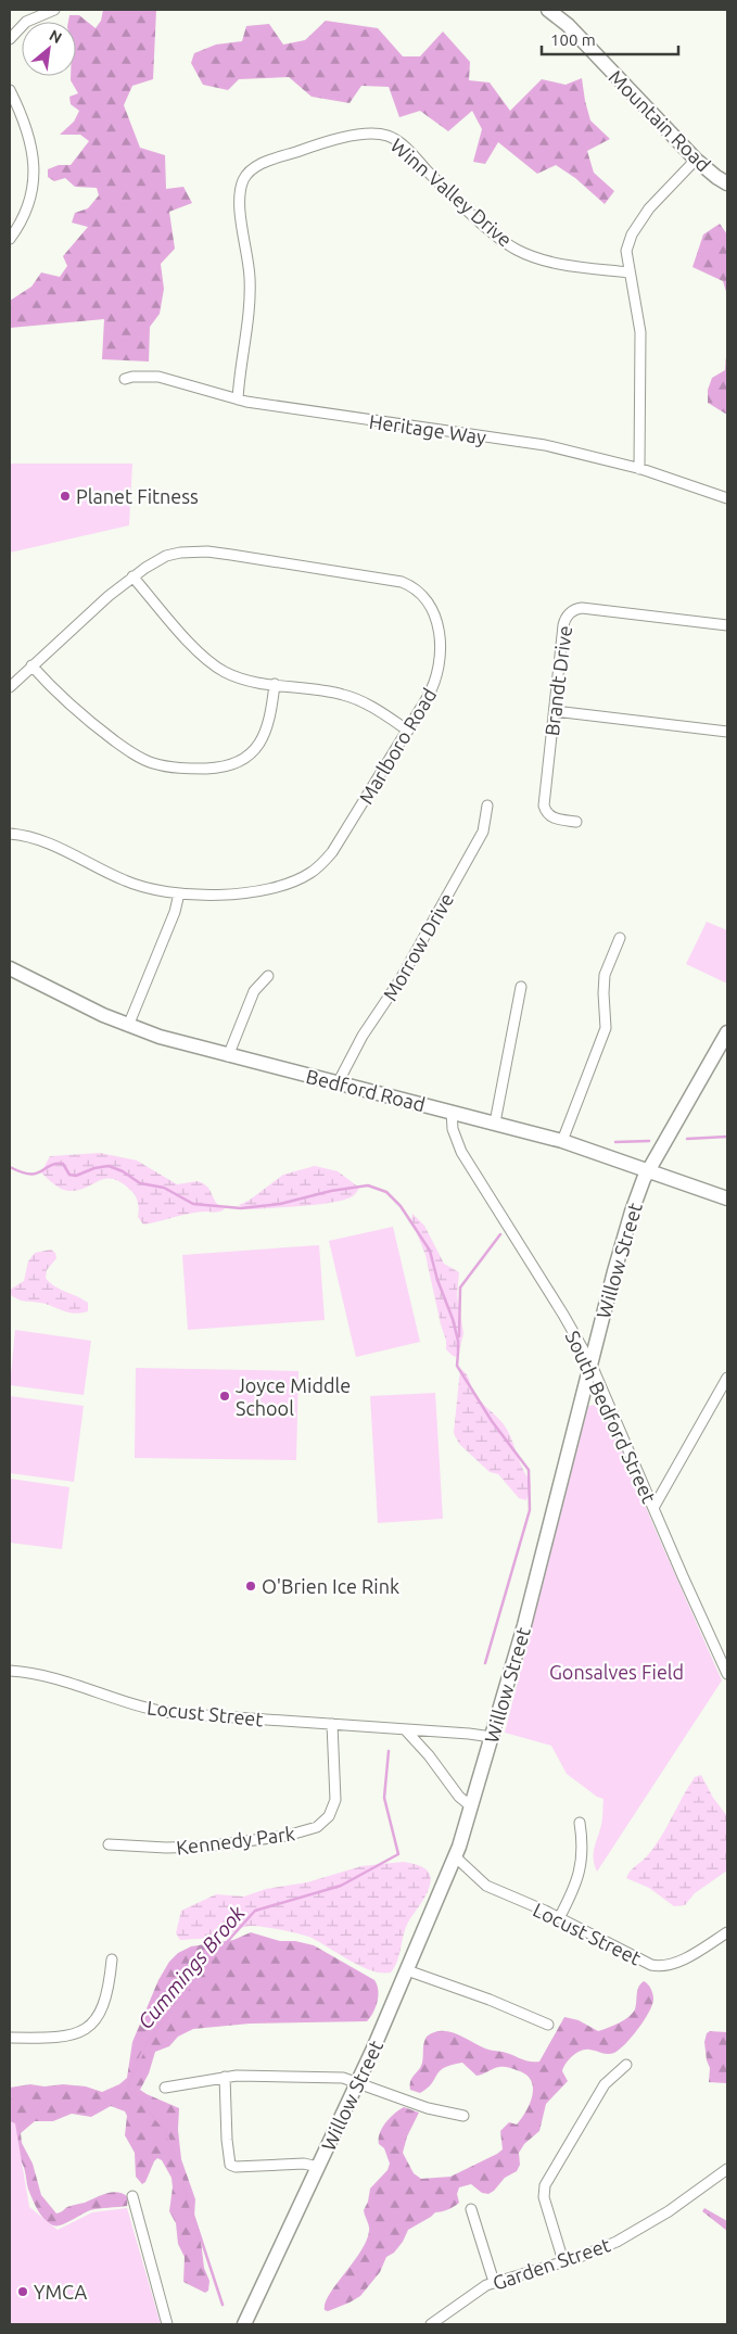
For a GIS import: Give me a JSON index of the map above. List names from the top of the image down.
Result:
{
  "streets": {
    "street": [
      "Mountain Road",
      "Winn Valley Drive",
      "Heritage Way",
      "Brandt Drive",
      "Marlboro Road",
      "Morrow Drive",
      "Bedford Road",
      "Willow Street",
      "South Bedford Street",
      "Locust Street",
      "Kennedy Park",
      "Garden Street"
    ]
  },
  "crossings": [
    ["Winn Valley Drive", "Heritage Way"],
    ["Morrow Drive", "Bedford Road"],
    ["Bedford Road", "Willow Street"],
    ["Bedford Road", "South Bedford Street"],
    ["Willow Street", "South Bedford Street"],
    ["Willow Street", "Locust Street"],
    ["Locust Street", "Kennedy Park"]
  ],
  "water": ["Cummings Brook"],
  "parks": ["Gonsalves Field"],
  "places": [
    "Planet Fitness",
    "Joyce Middle School",
    "O'Brien Ice Rink",
    "YMCA"
  ],
  "scale_bar": "100 m",
  "north": "top right"
}
